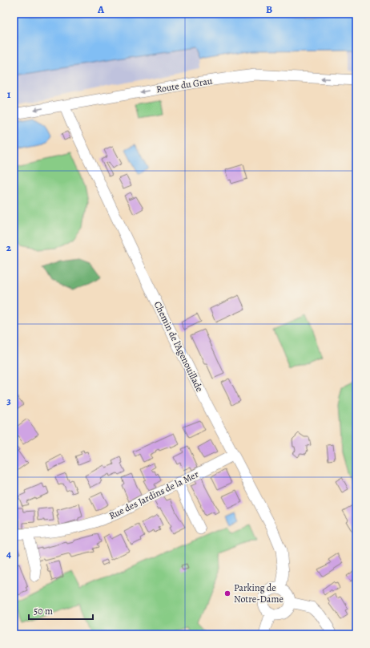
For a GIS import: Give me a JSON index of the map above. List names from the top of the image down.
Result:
{
  "streets": {
    "street": ["Route du Grau", "Chemin de l'Agenouillade", "Rue des Jardins de la Mer"]
  },
  "crossings": [
    ["Route du Grau", "Chemin de l'Agenouillade"],
    ["Chemin de l'Agenouillade", "Rue des Jardins de la Mer"]
  ],
  "one_way": ["Route du Grau"],
  "places": ["Parking de Notre-Dame"],
  "scale_bar": "50 m",
  "grid": {
    "columns": ["A", "B"],
    "rows": [
      "1",
      "2",
      "3",
      "4"
    ]
  }
}
